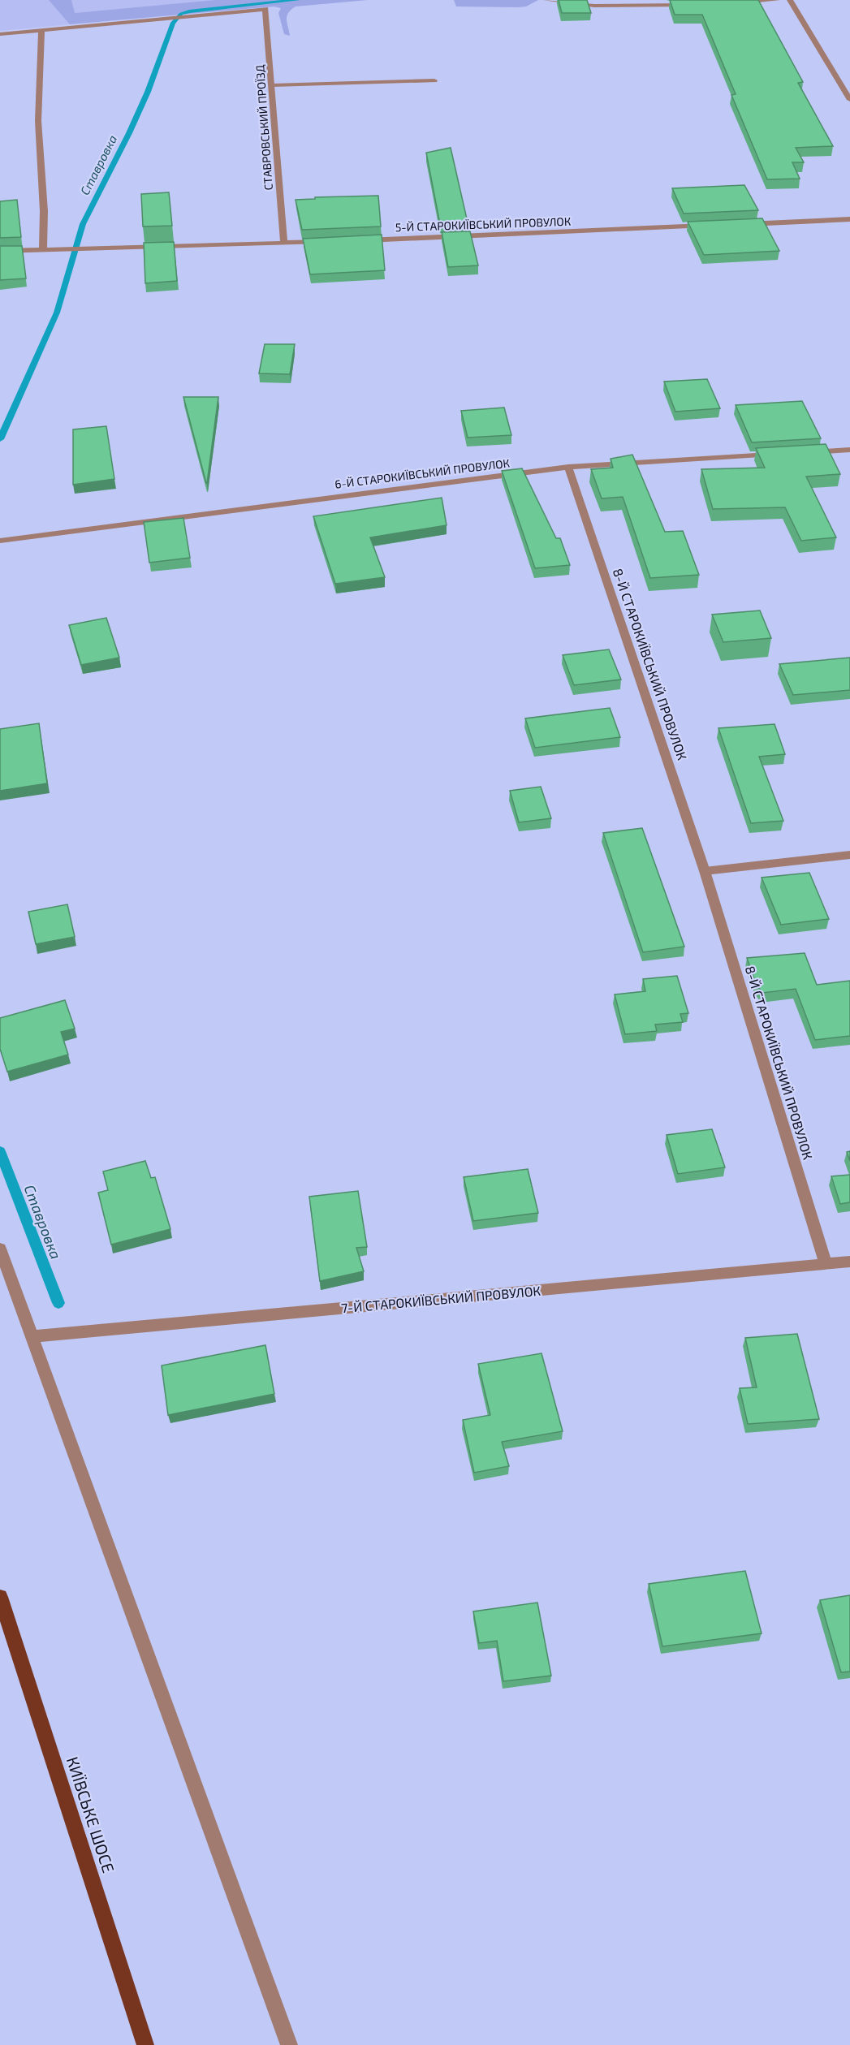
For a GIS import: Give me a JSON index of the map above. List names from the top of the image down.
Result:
{
  "streets": {
    "main road": ["КИЇВСЬКЕ ШОСЕ"],
    "street": [
      "СТАВРОВСЬКИЙ ПРОЇЗД",
      "5-Й СТАРОКИЇВСЬКИЙ ПРОВУЛОК",
      "6-Й СТАРОКИЇВСЬКИЙ ПРОВУЛОК",
      "8-Й СТАРОКИЇВСЬКИЙ ПРОВУЛОК",
      "7-Й СТАРОКИЇВСЬКИЙ ПРОВУЛОК"
    ]
  },
  "crossings": [
    ["6-Й СТАРОКИЇВСЬКИЙ ПРОВУЛОК", "8-Й СТАРОКИЇВСЬКИЙ ПРОВУЛОК"],
    ["8-Й СТАРОКИЇВСЬКИЙ ПРОВУЛОК", "7-Й СТАРОКИЇВСЬКИЙ ПРОВУЛОК"]
  ],
  "water": ["Ставровка"]
}
